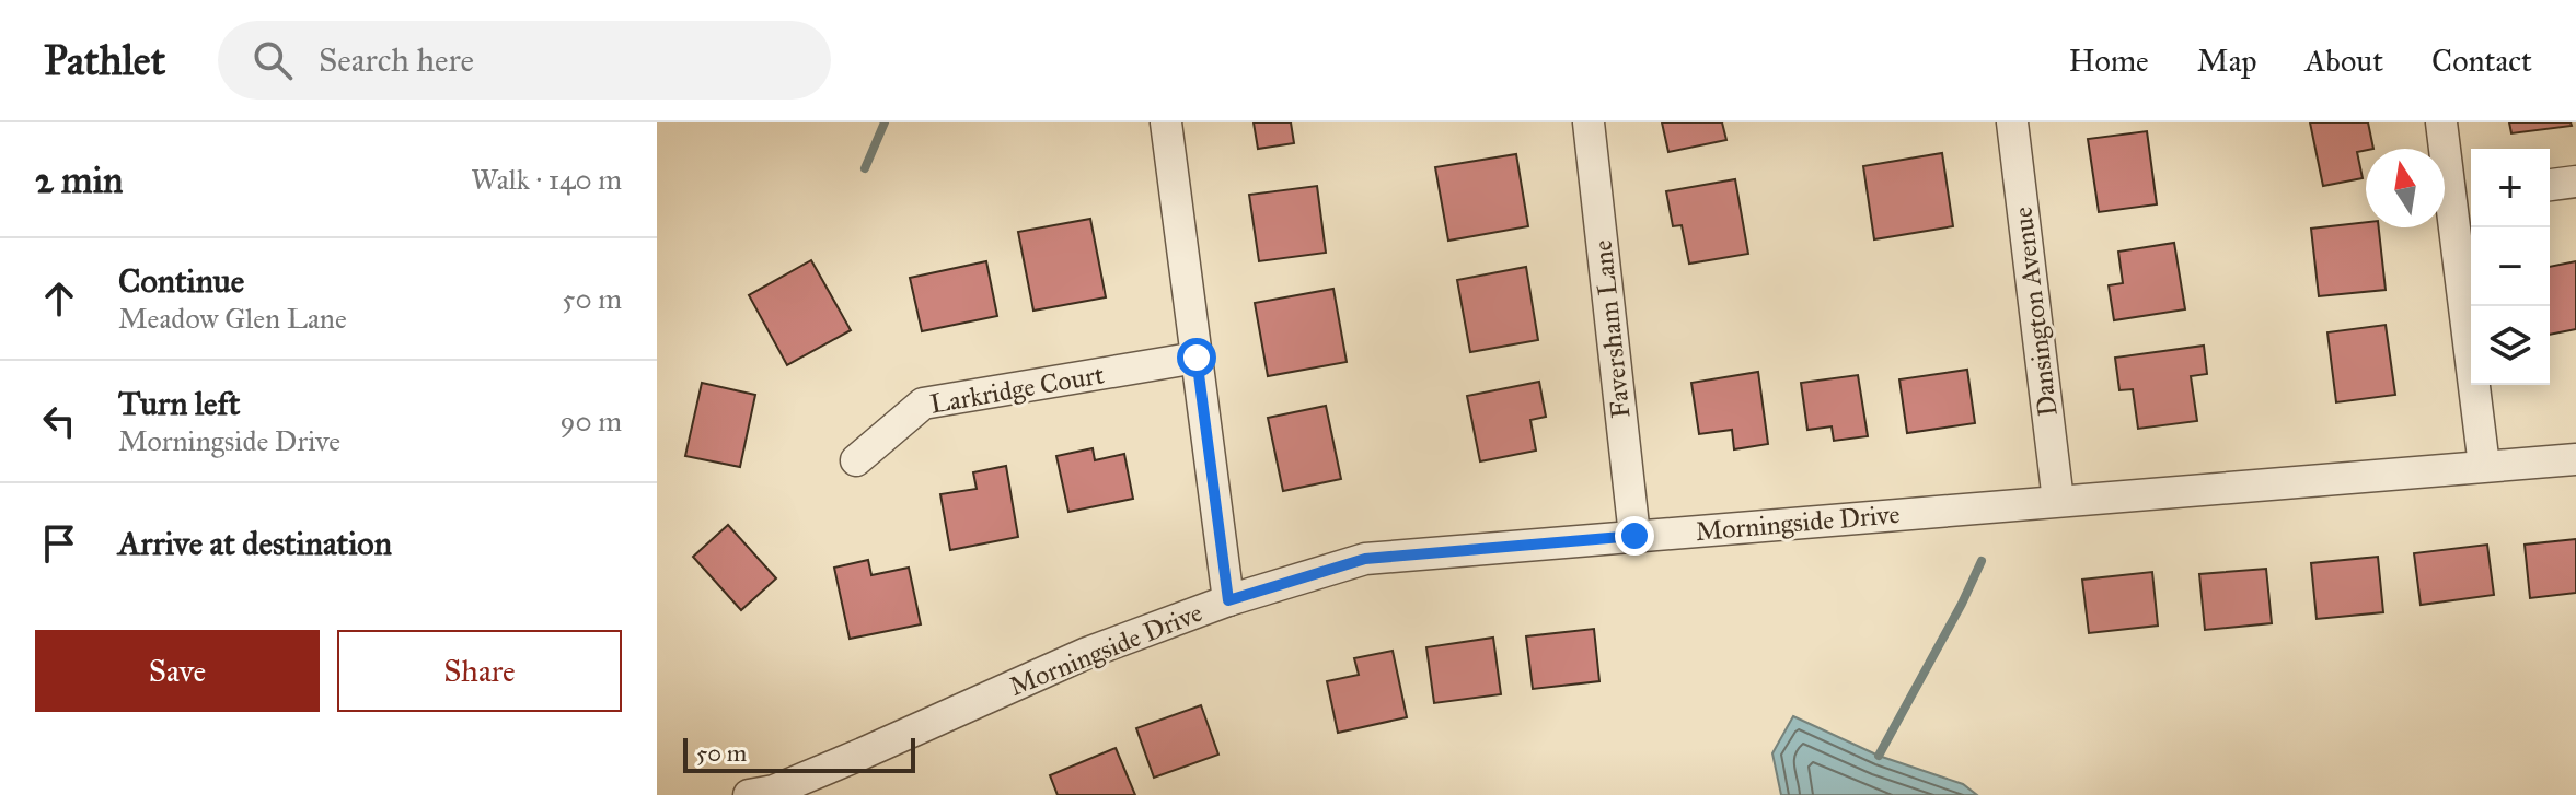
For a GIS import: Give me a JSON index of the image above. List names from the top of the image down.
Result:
{
  "streets": {
    "street": [
      "Dansington Avenue",
      "Faversham Lane",
      "Larkridge Court",
      "Morningside Drive"
    ]
  },
  "crossings": [
    ["Dansington Avenue", "Morningside Drive"],
    ["Faversham Lane", "Morningside Drive"]
  ],
  "scale_bar": "50 m",
  "north": "top",
  "page": {
    "header": "Pathlet",
    "search": "Search here",
    "nav": [
      "Home",
      "Map",
      "About",
      "Contact"
    ],
    "heading": ["2 min", "Walk · 140 m"],
    "map_buttons": ["+", "−"],
    "list": [
      ["Continue", "Meadow Glen Lane", "50 m"],
      ["Turn left", "Morningside Drive", "90 m"],
      "Arrive at destination"
    ],
    "buttons": ["Save", "Share"],
    "scale": "50 m"
  }
}
